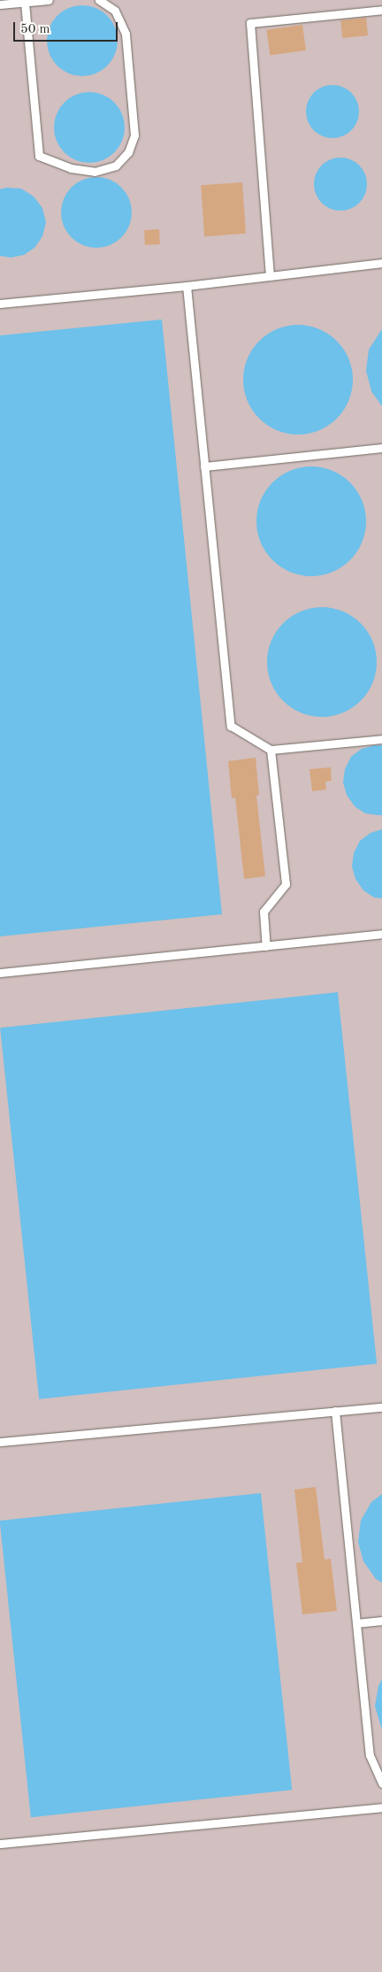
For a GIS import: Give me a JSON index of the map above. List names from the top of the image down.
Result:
{
  "scale_bar": "50 m"
}
